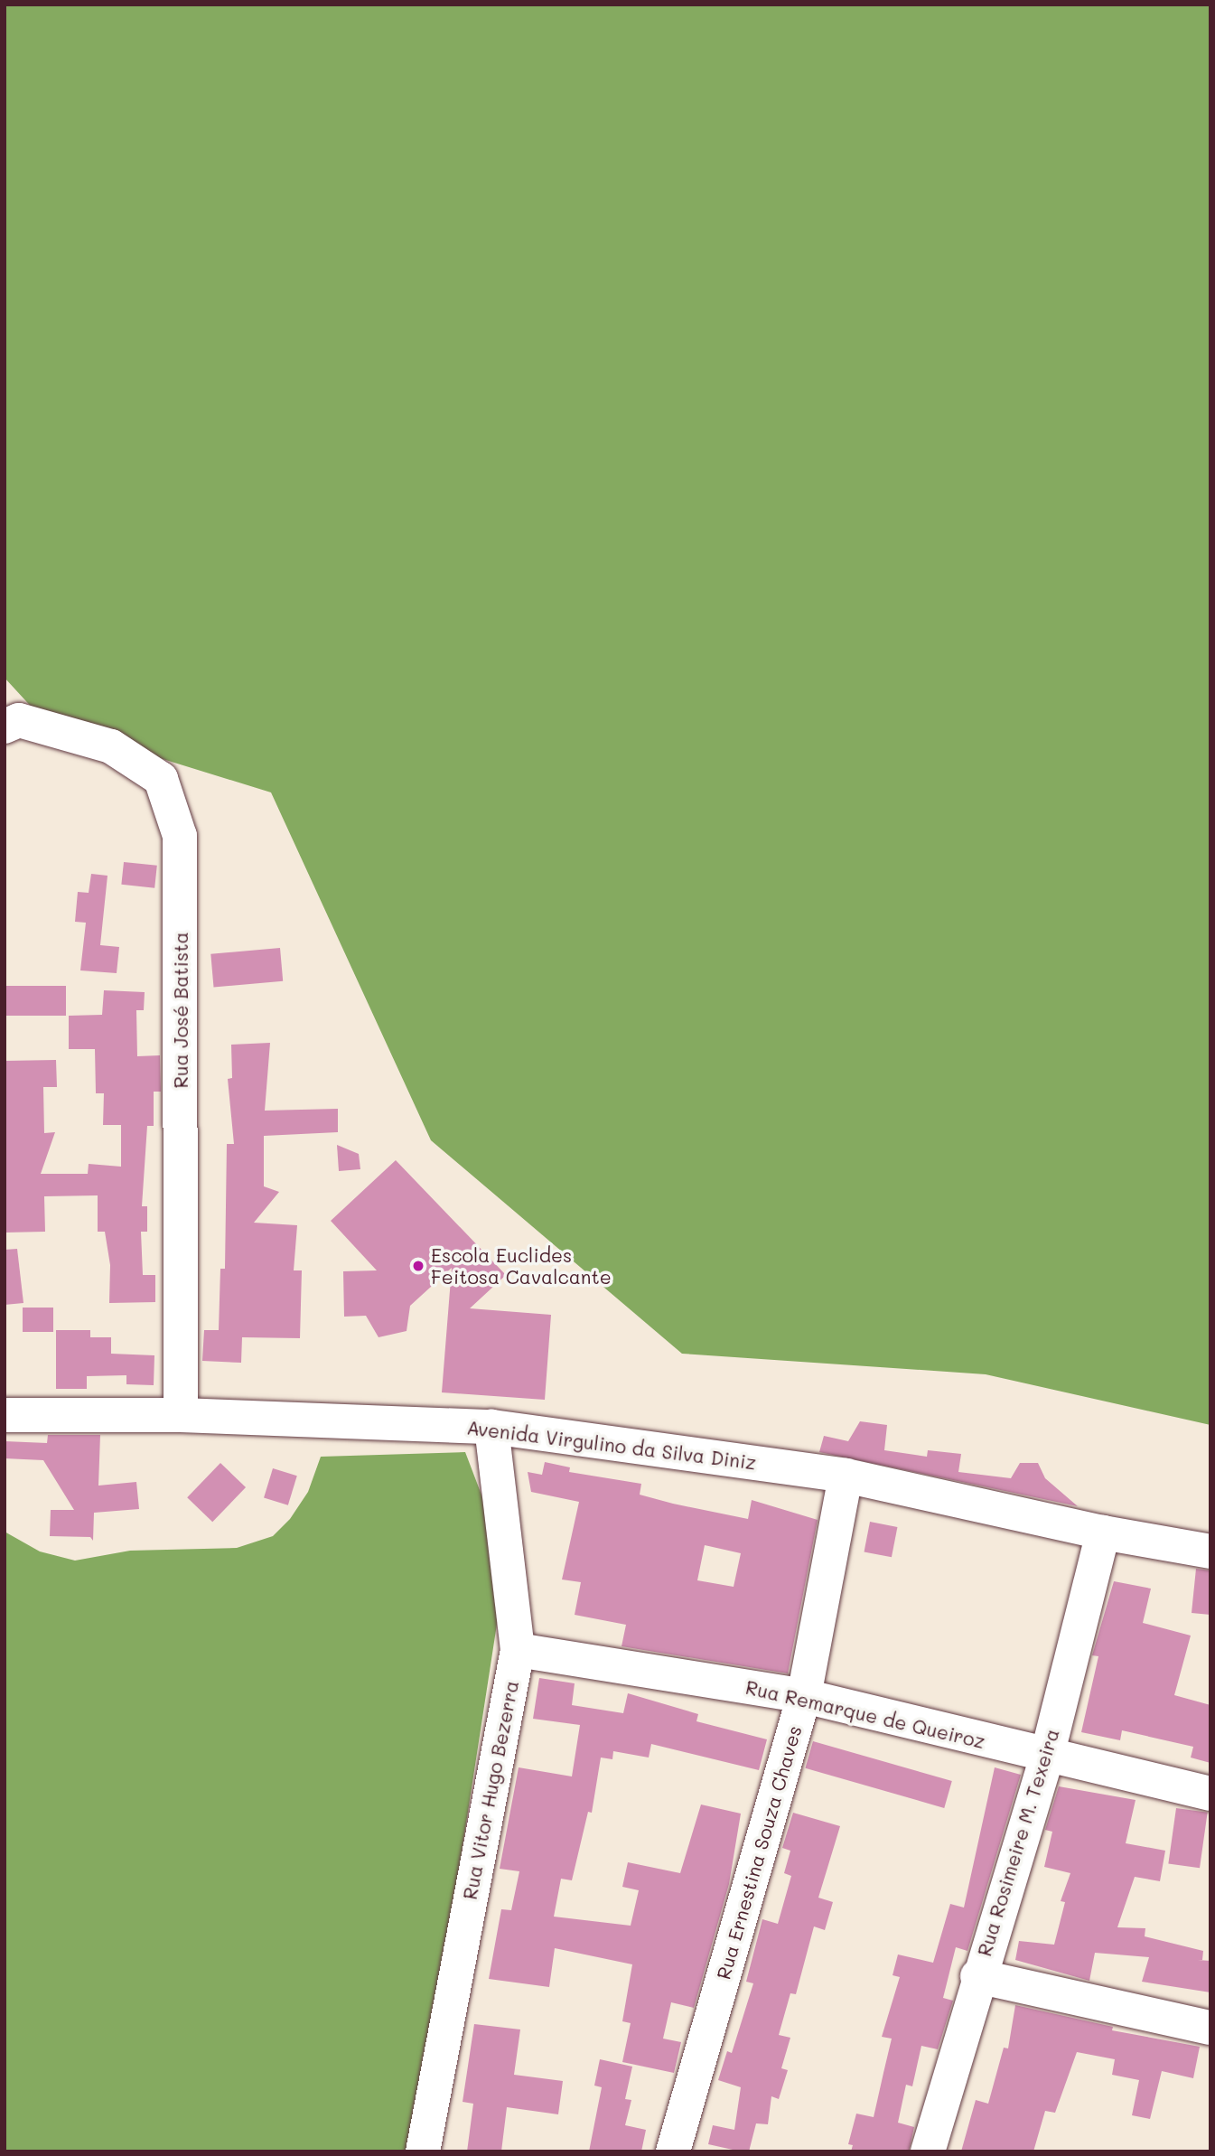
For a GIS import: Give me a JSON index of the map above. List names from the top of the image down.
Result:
{
  "streets": {
    "street": [
      "Rua José Batista",
      "Avenida Virgulino da Silva Diniz",
      "Rua Remarque de Queiroz",
      "Rua Vitor Hugo Bezerra",
      "Rua Rosimeire M. Texeira",
      "Rua Ernestina Souza Chaves"
    ]
  },
  "crossings": [
    ["Rua José Batista", "Avenida Virgulino da Silva Diniz"],
    ["Avenida Virgulino da Silva Diniz", "Rua Vitor Hugo Bezerra"],
    ["Avenida Virgulino da Silva Diniz", "Rua Rosimeire M. Texeira"],
    ["Avenida Virgulino da Silva Diniz", "Rua Ernestina Souza Chaves"],
    ["Rua Remarque de Queiroz", "Rua Vitor Hugo Bezerra"],
    ["Rua Remarque de Queiroz", "Rua Rosimeire M. Texeira"],
    ["Rua Remarque de Queiroz", "Rua Ernestina Souza Chaves"]
  ],
  "places": ["Escola Euclides Feitosa Cavalcante"]
}
